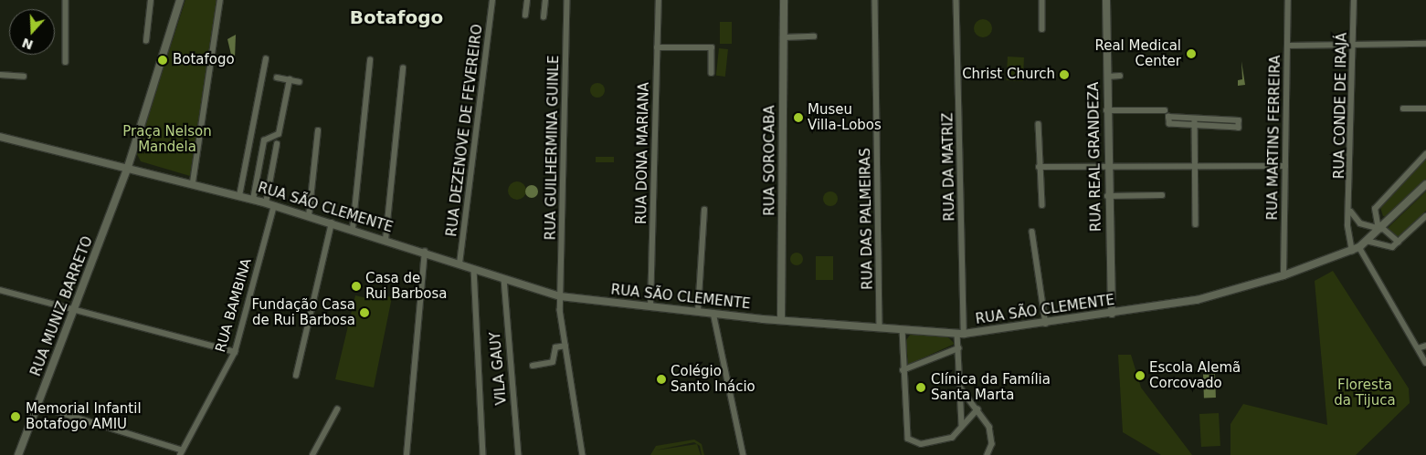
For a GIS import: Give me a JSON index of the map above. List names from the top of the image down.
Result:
{
  "streets": {
    "main road": [
      "RUA REAL GRANDEZA",
      "RUA SOROCABA",
      "RUA SÃO CLEMENTE",
      "RUA MUNIZ BARRETO"
    ],
    "street": [
      "RUA CONDE DE IRAJÁ",
      "RUA DEZENOVE DE FEVEREIRO",
      "RUA MARTINS FERREIRA",
      "RUA GUILHERMINA GUINLE",
      "RUA DONA MARIANA",
      "RUA DA MATRIZ",
      "RUA DAS PALMEIRAS",
      "RUA BAMBINA",
      "VILA GAUY"
    ]
  },
  "crossings": [
    ["RUA CONDE DE IRAJÁ", "RUA SÃO CLEMENTE"],
    ["RUA DEZENOVE DE FEVEREIRO", "RUA SÃO CLEMENTE"],
    ["RUA MARTINS FERREIRA", "RUA SÃO CLEMENTE"],
    ["RUA GUILHERMINA GUINLE", "RUA SÃO CLEMENTE"],
    ["RUA DONA MARIANA", "RUA SÃO CLEMENTE"],
    ["RUA REAL GRANDEZA", "RUA SÃO CLEMENTE"],
    ["RUA SOROCABA", "RUA SÃO CLEMENTE"],
    ["RUA DA MATRIZ", "RUA SÃO CLEMENTE"],
    ["RUA SÃO CLEMENTE", "RUA DAS PALMEIRAS"],
    ["RUA SÃO CLEMENTE", "RUA BAMBINA"],
    ["RUA SÃO CLEMENTE", "RUA MUNIZ BARRETO"],
    ["RUA SÃO CLEMENTE", "VILA GAUY"]
  ],
  "districts": ["Botafogo"],
  "parks": ["Praça Nelson Mandela", "Floresta da Tijuca"],
  "places": [
    "Real Medical Center",
    "Botafogo",
    "Christ Church",
    "Museu Villa-Lobos",
    "Casa de Rui Barbosa",
    "Fundação Casa de Rui Barbosa",
    "Escola Alemã Corcovado",
    "Colégio Santo Inácio",
    "Clínica da Família Santa Marta",
    "Memorial Infantil Botafogo AMIU"
  ],
  "north": "bottom"
}
